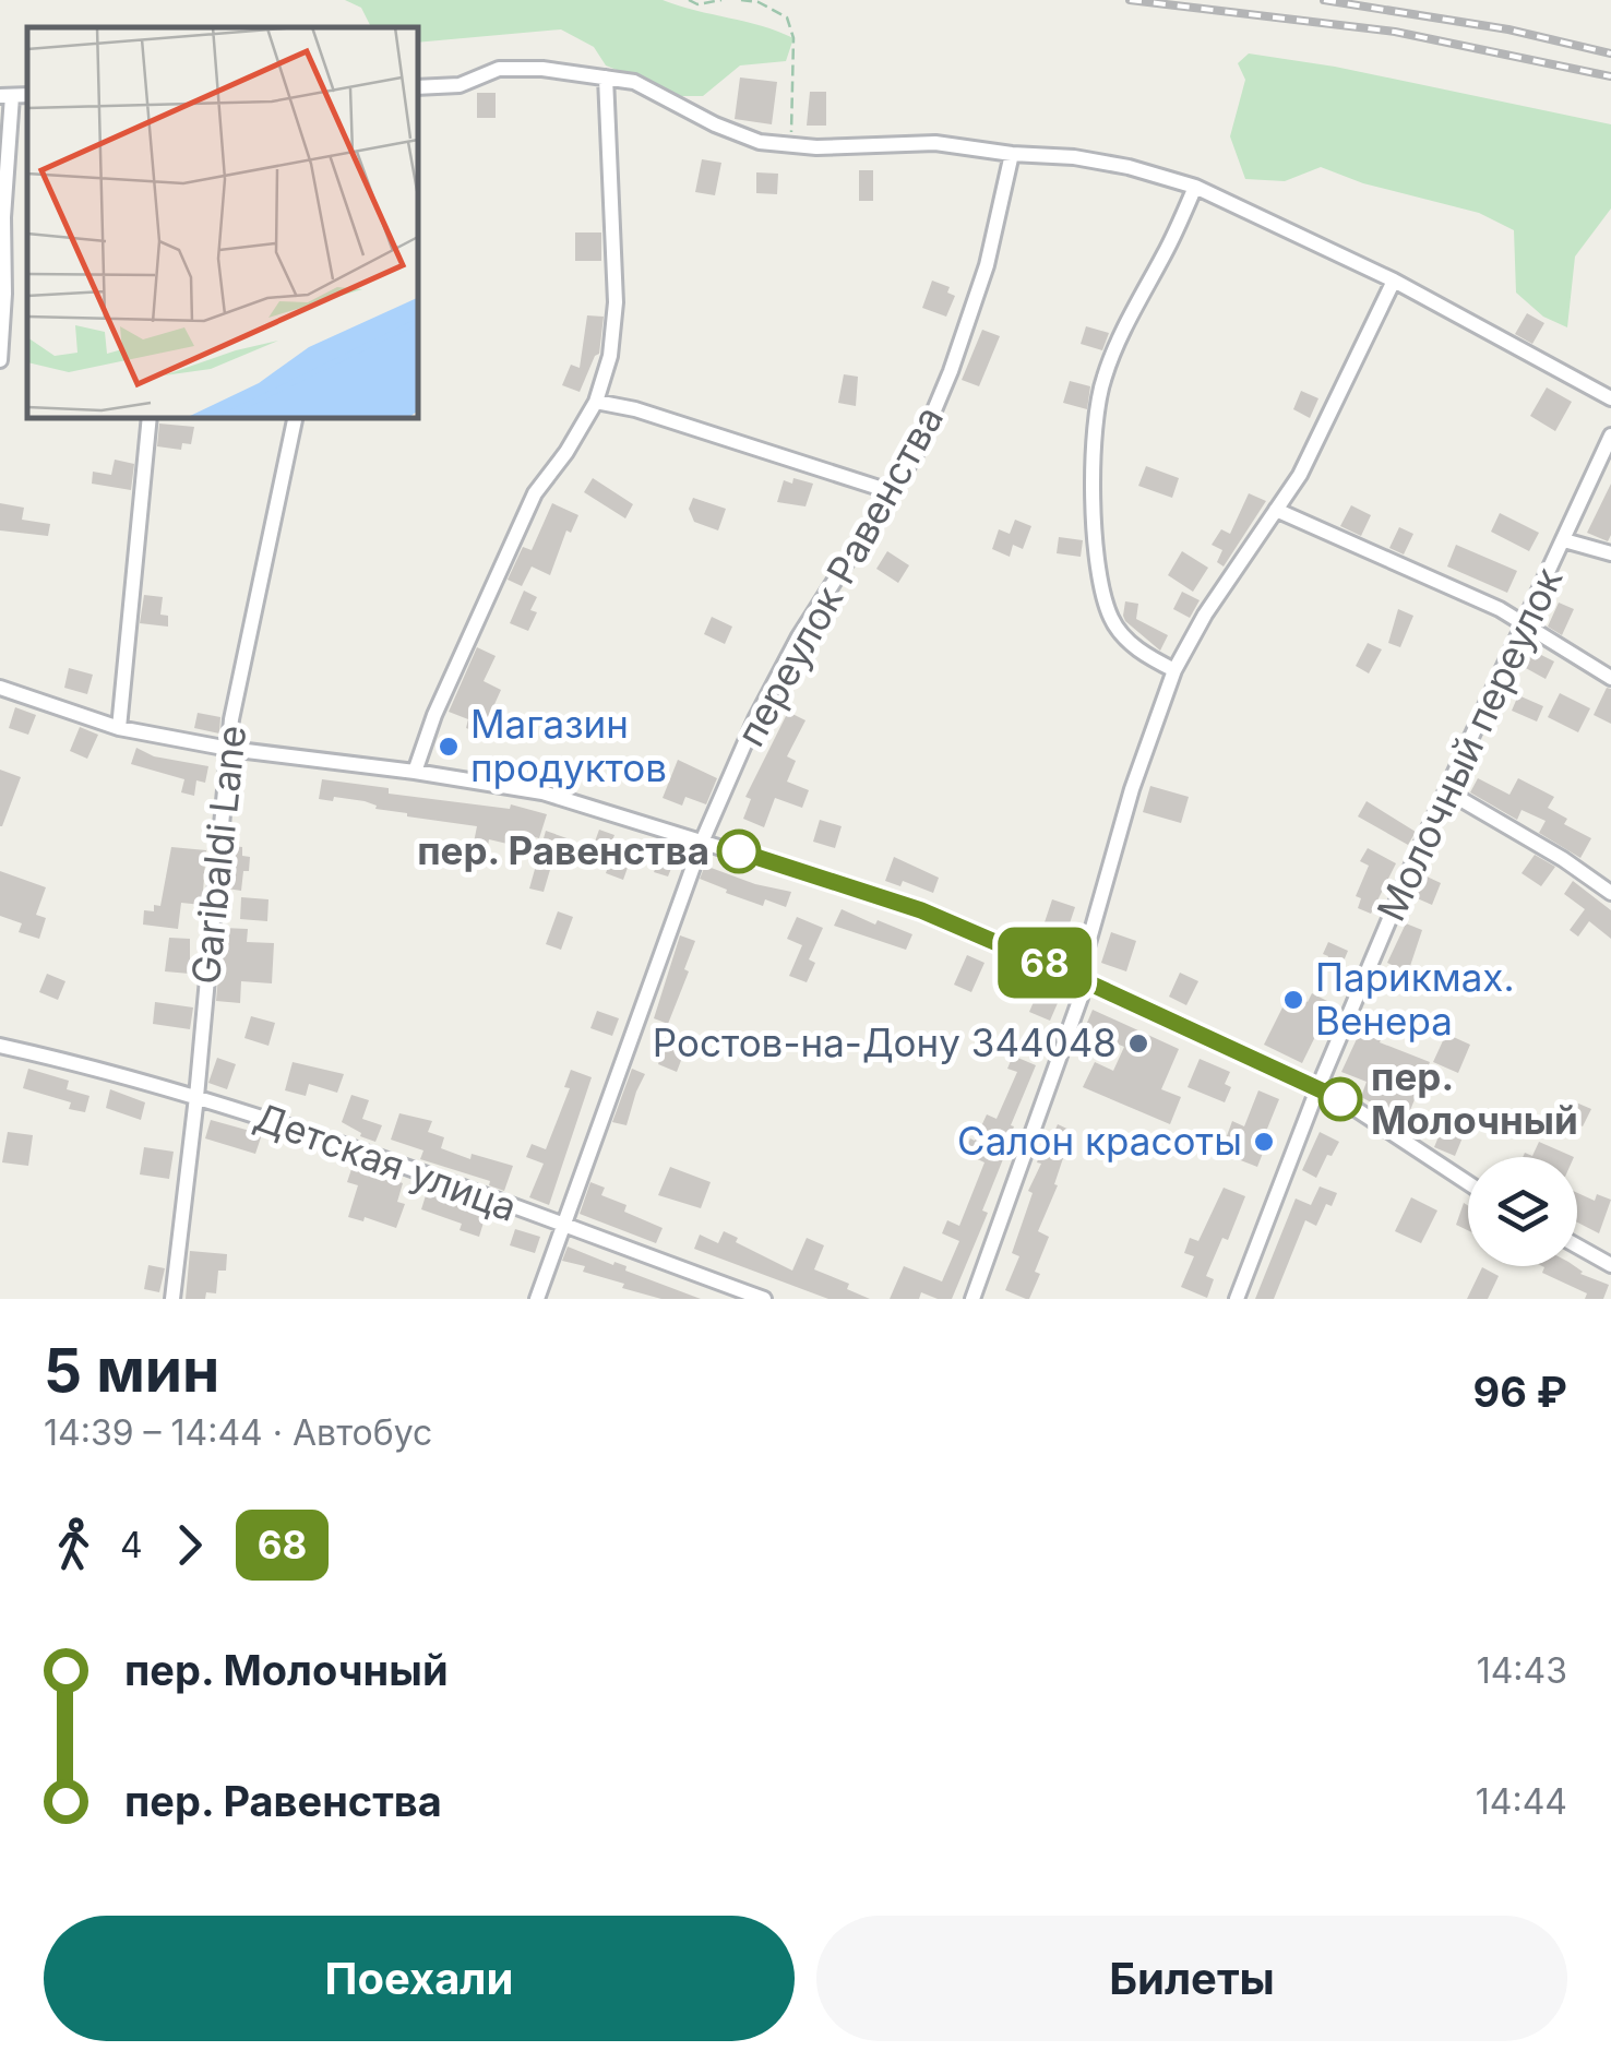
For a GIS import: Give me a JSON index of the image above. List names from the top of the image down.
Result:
{
  "streets": {
    "street": [
      "переулок Равенства",
      "Молочный переулок",
      "Garibaldi Lane",
      "Детская улица"
    ]
  },
  "crossings": [
    ["переулок Равенства", "Детская улица"],
    ["Garibaldi Lane", "Детская улица"]
  ],
  "places": [
    "Магазин продуктов",
    "пер. Равенства",
    "Парикмах. Венера",
    "Ростов-на-Дону 344048",
    "пер. Молочный",
    "Салон красоты"
  ],
  "lines": ["bus line 68"],
  "page": {
    "on_map": "68",
    "heading": ["5 мин", "14:39 – 14:44 · Автобус", "96 ₽"],
    "legs": ["4", "68"],
    "list": [
      {
        "name": "пер. Молочный",
        "value": "14:43"
      },
      {
        "name": "пер. Равенства",
        "value": "14:44"
      }
    ],
    "buttons": ["Поехали", "Билеты"]
  }
}
